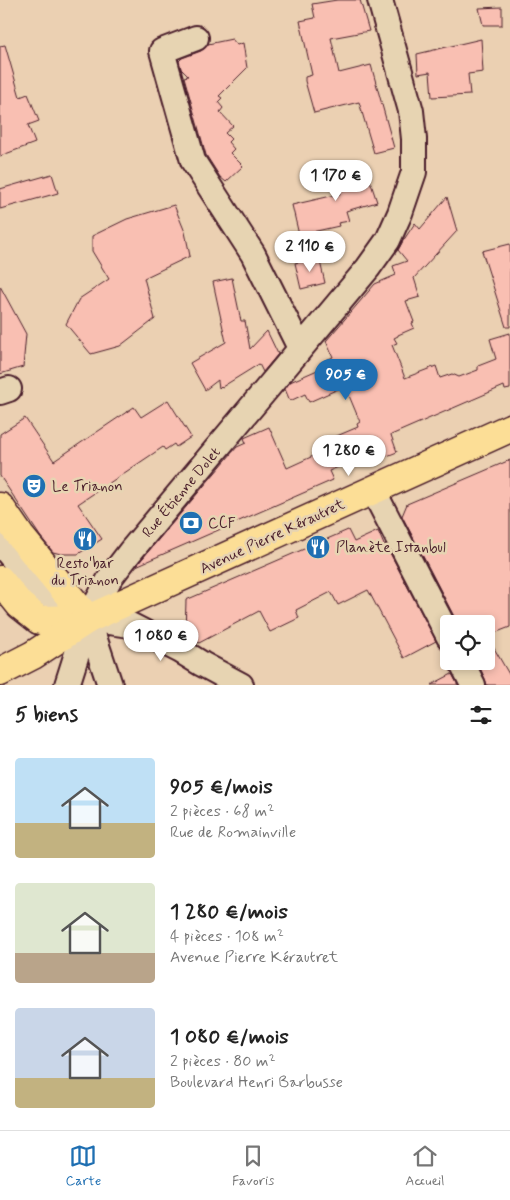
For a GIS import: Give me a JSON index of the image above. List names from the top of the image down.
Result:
{
  "streets": {
    "main road": ["Avenue Pierre Kérautret"],
    "street": ["Rue Étienne Dolet"]
  },
  "crossings": [
    ["Rue Étienne Dolet", "Avenue Pierre Kérautret"]
  ],
  "places": {
    "theatre": ["Le Trianon"],
    "bank": ["CCF"],
    "restaurant": ["Resto'bar du Trianon", "Planète Istanbul"]
  },
  "page": {
    "price": [
      "1 170 €",
      "2 110 €",
      "905 €",
      "1 280 €",
      "1 080 €"
    ],
    "heading": "5 biens",
    "list": [
      {
        "name": "905 €/mois",
        "note": "2 pièces · 68 m² · Rue de Romainville"
      },
      {
        "name": "1 280 €/mois",
        "note": "4 pièces · 108 m² · Avenue Pierre Kérautret"
      },
      {
        "name": "1 080 €/mois",
        "note": "2 pièces · 80 m² · Boulevard Henri Barbusse"
      }
    ],
    "tabs": ["Carte", "Favoris", "Accueil"]
  }
}
